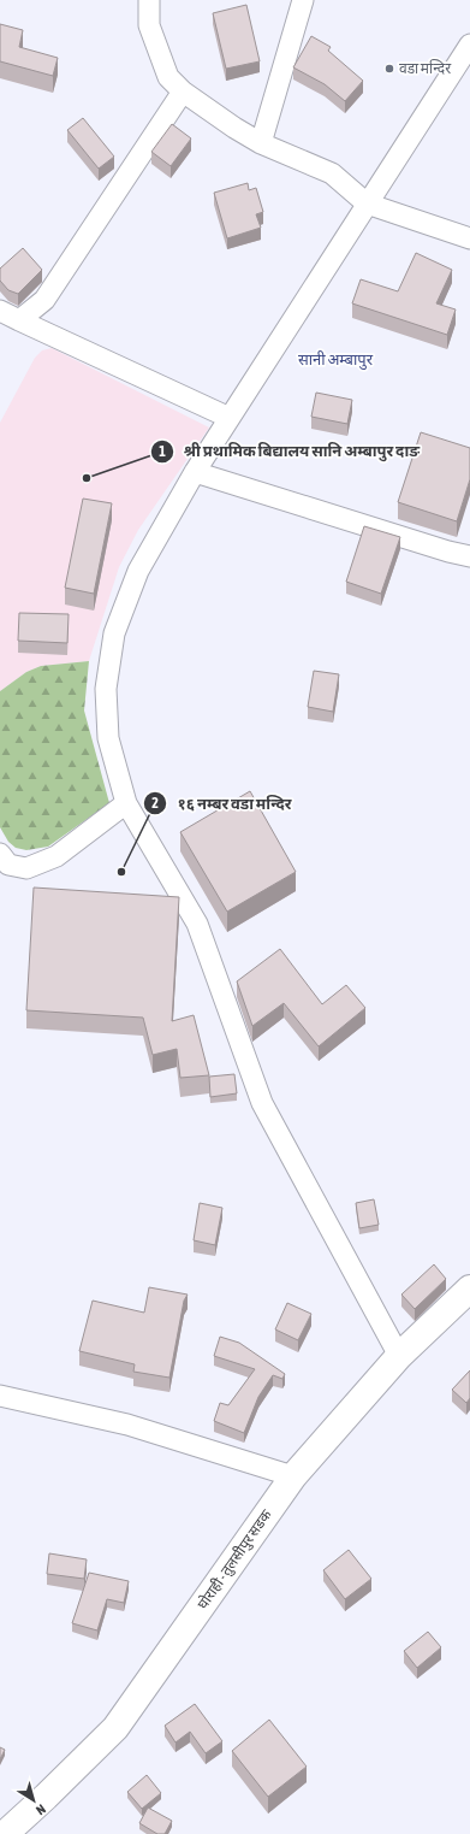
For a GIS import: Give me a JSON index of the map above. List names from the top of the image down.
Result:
{
  "streets": {
    "main road": ["घोराही - तुलसीपुर सडक"]
  },
  "districts": ["सानी अम्बापुर"],
  "places": ["वडा मन्दिर", "श्री प्रथामिक बिद्यालय सानि अम्बापुर दाङ", "१६ नम्बर वडा मन्दिर"],
  "north": "bottom right"
}
